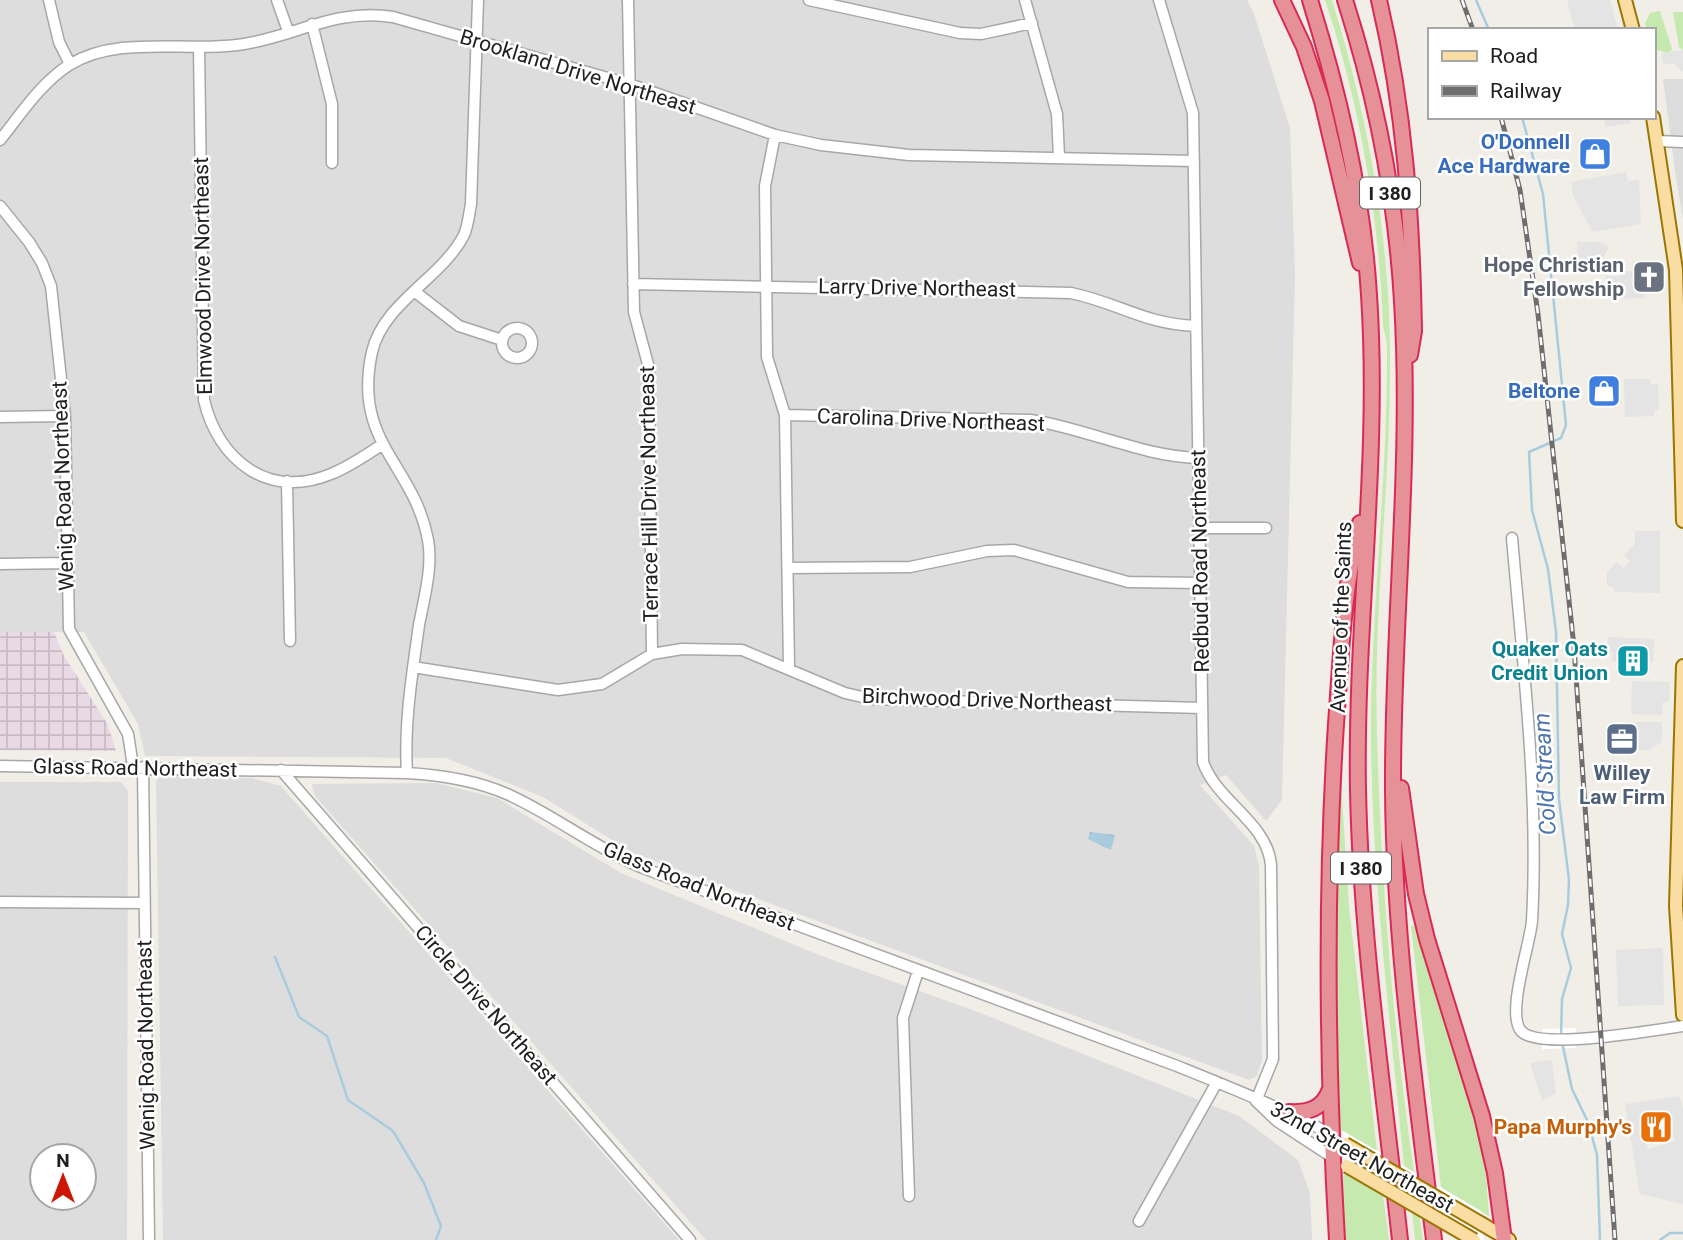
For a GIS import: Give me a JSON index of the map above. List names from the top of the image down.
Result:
{
  "streets": {
    "highway": ["I 380", "Avenue of the Saints"],
    "main road": ["32nd Street Northeast"],
    "street": [
      "Brookland Drive Northeast",
      "Elmwood Drive Northeast",
      "Larry Drive Northeast",
      "Carolina Drive Northeast",
      "Wenig Road Northeast",
      "Terrace Hill Drive Northeast",
      "Redbud Road Northeast",
      "Birchwood Drive Northeast",
      "Glass Road Northeast",
      "Circle Drive Northeast"
    ]
  },
  "crossings": [
    ["Brookland Drive Northeast", "Elmwood Drive Northeast"],
    ["Brookland Drive Northeast", "Terrace Hill Drive Northeast"],
    ["Brookland Drive Northeast", "Redbud Road Northeast"],
    ["Larry Drive Northeast", "Terrace Hill Drive Northeast"],
    ["Larry Drive Northeast", "Redbud Road Northeast"],
    ["Carolina Drive Northeast", "Redbud Road Northeast"],
    ["Wenig Road Northeast", "Glass Road Northeast"],
    ["Terrace Hill Drive Northeast", "Birchwood Drive Northeast"],
    ["Redbud Road Northeast", "Birchwood Drive Northeast"],
    ["Redbud Road Northeast", "Glass Road Northeast"],
    ["Redbud Road Northeast", "32nd Street Northeast"],
    ["Glass Road Northeast", "Circle Drive Northeast"],
    ["Glass Road Northeast", "32nd Street Northeast"]
  ],
  "water": ["Cold Stream"],
  "places": {
    "shop": ["O'Donnell Ace Hardware", "Beltone"],
    "church": ["Hope Christian Fellowship"],
    "building": ["Quaker Oats Credit Union"],
    "office": ["Willey Law Firm"],
    "restaurant": ["Papa Murphy's"]
  },
  "legend": ["Road", "Railway"],
  "north": "top"
}
